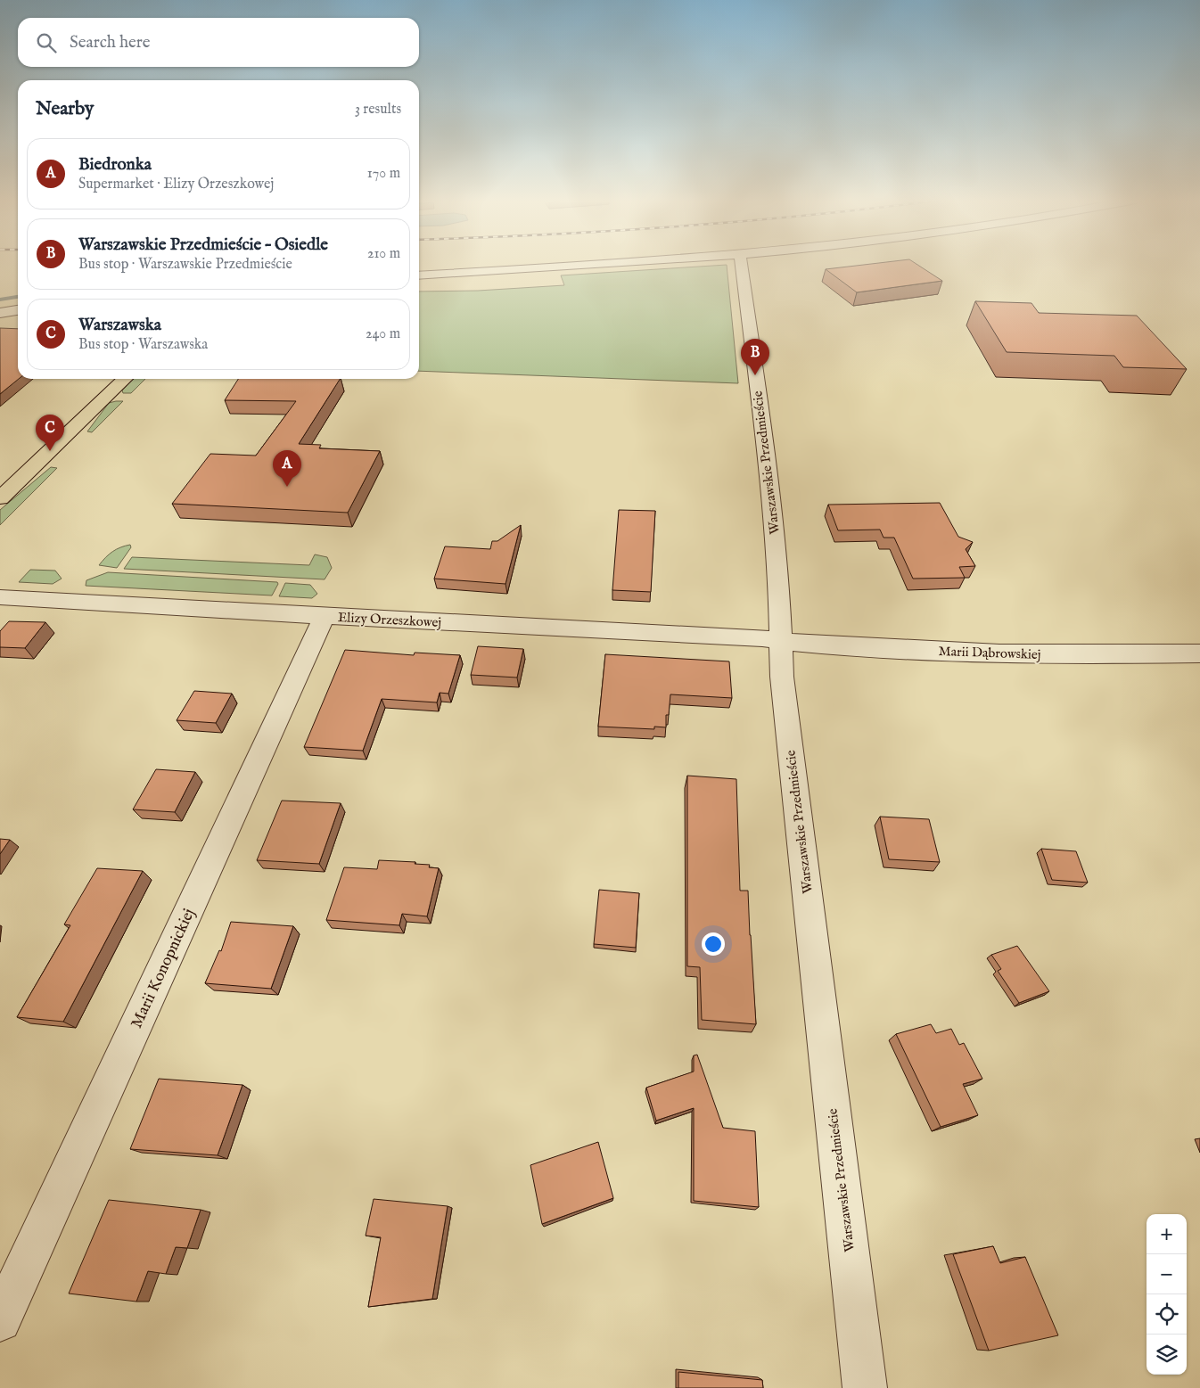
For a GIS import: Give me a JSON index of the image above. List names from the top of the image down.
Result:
{
  "streets": {
    "street": [
      "Warszawskie Przedmieście",
      "Elizy Orzeszkowej",
      "Marii Dąbrowskiej",
      "Marii Konopnickiej"
    ]
  },
  "crossings": [
    ["Warszawskie Przedmieście", "Elizy Orzeszkowej"],
    ["Warszawskie Przedmieście", "Marii Dąbrowskiej"],
    ["Elizy Orzeszkowej", "Marii Dąbrowskiej"],
    ["Elizy Orzeszkowej", "Marii Konopnickiej"]
  ],
  "page": {
    "search": "Search here",
    "heading": ["Nearby", "3 results"],
    "list": [
      {
        "mark": "A",
        "name": "Biedronka",
        "note": "Supermarket · Elizy Orzeszkowej",
        "value": "170 m"
      },
      {
        "mark": "B",
        "name": "Warszawskie Przedmieście – Osiedle",
        "note": "Bus stop · Warszawskie Przedmieście",
        "value": "210 m"
      },
      {
        "mark": "C",
        "name": "Warszawska",
        "note": "Bus stop · Warszawska",
        "value": "240 m"
      }
    ],
    "pins": ["B", "C", "A"],
    "map_buttons": ["+", "−"]
  }
}
